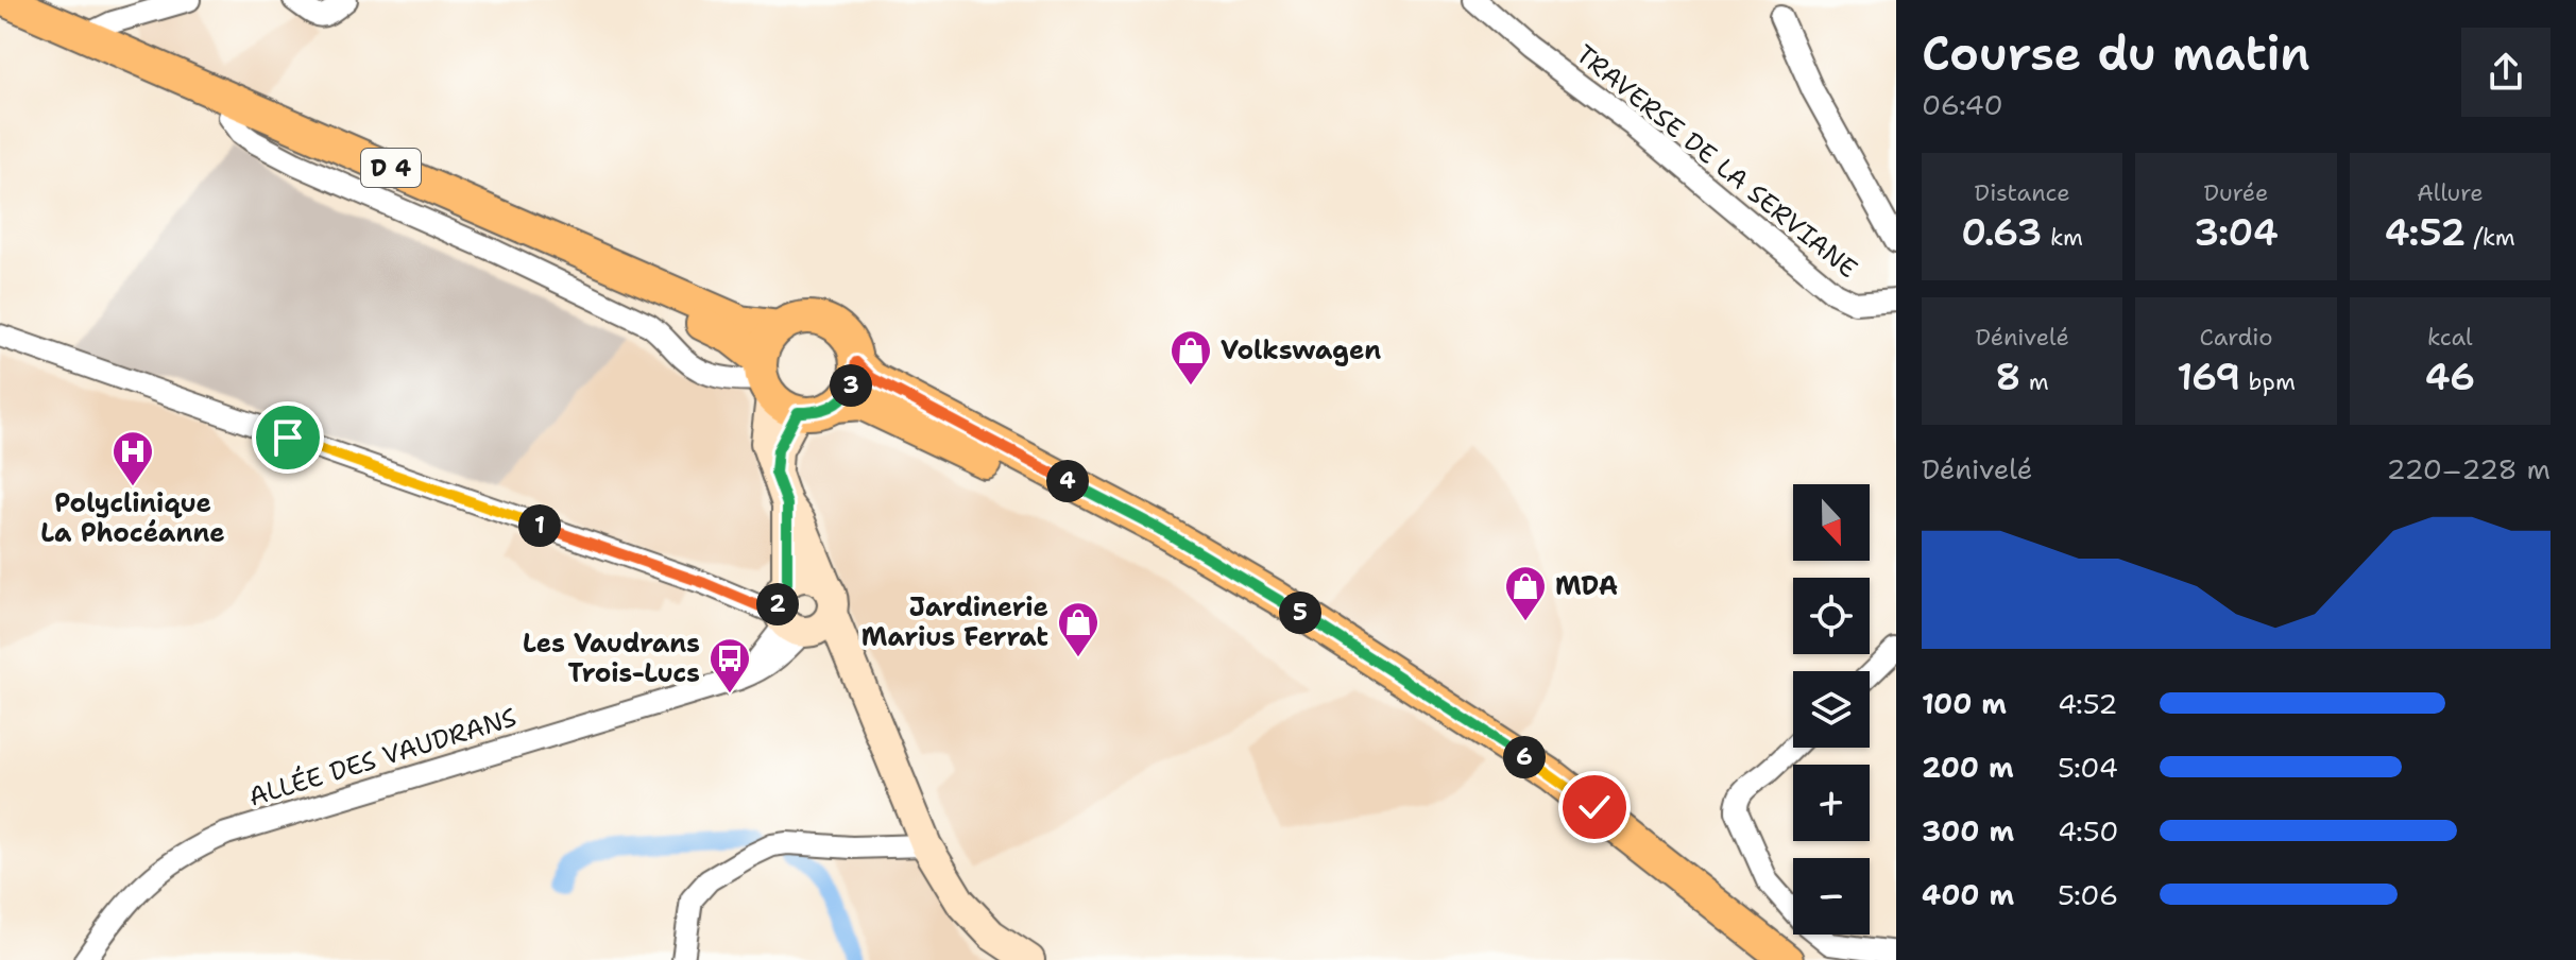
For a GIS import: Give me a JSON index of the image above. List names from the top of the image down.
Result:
{
  "streets": {
    "main road": ["D 4"],
    "street": ["TRAVERSE DE LA SERVIANE", "ALLÉE DES VAUDRANS"]
  },
  "places": {
    "shop": ["Volkswagen", "MDA", "Jardinerie Marius Ferrat"],
    "hospital": ["Polyclinique La Phocéanne"],
    "bus stop": ["Les Vaudrans Trois-Lucs"]
  },
  "north": "bottom",
  "page": {
    "heading": ["Course du matin", "06:40"],
    "stats": [
      ["Distance", "0.63 km"],
      ["Durée", "3:04"],
      ["Allure", "4:52 /km"],
      ["Dénivelé", "8 m"],
      ["Cardio", "169 bpm"],
      ["kcal", "46"]
    ],
    "pins": [
      "3",
      "4",
      "1",
      "2",
      "5",
      "6"
    ],
    "chart": ["Dénivelé", "220–228 m"],
    "map_buttons": ["+", "−"],
    "list": [
      {
        "name": "100 m",
        "note": "4:52"
      },
      {
        "name": "200 m",
        "note": "5:04"
      },
      {
        "name": "300 m",
        "note": "4:50"
      },
      {
        "name": "400 m",
        "note": "5:06"
      }
    ]
  }
}
